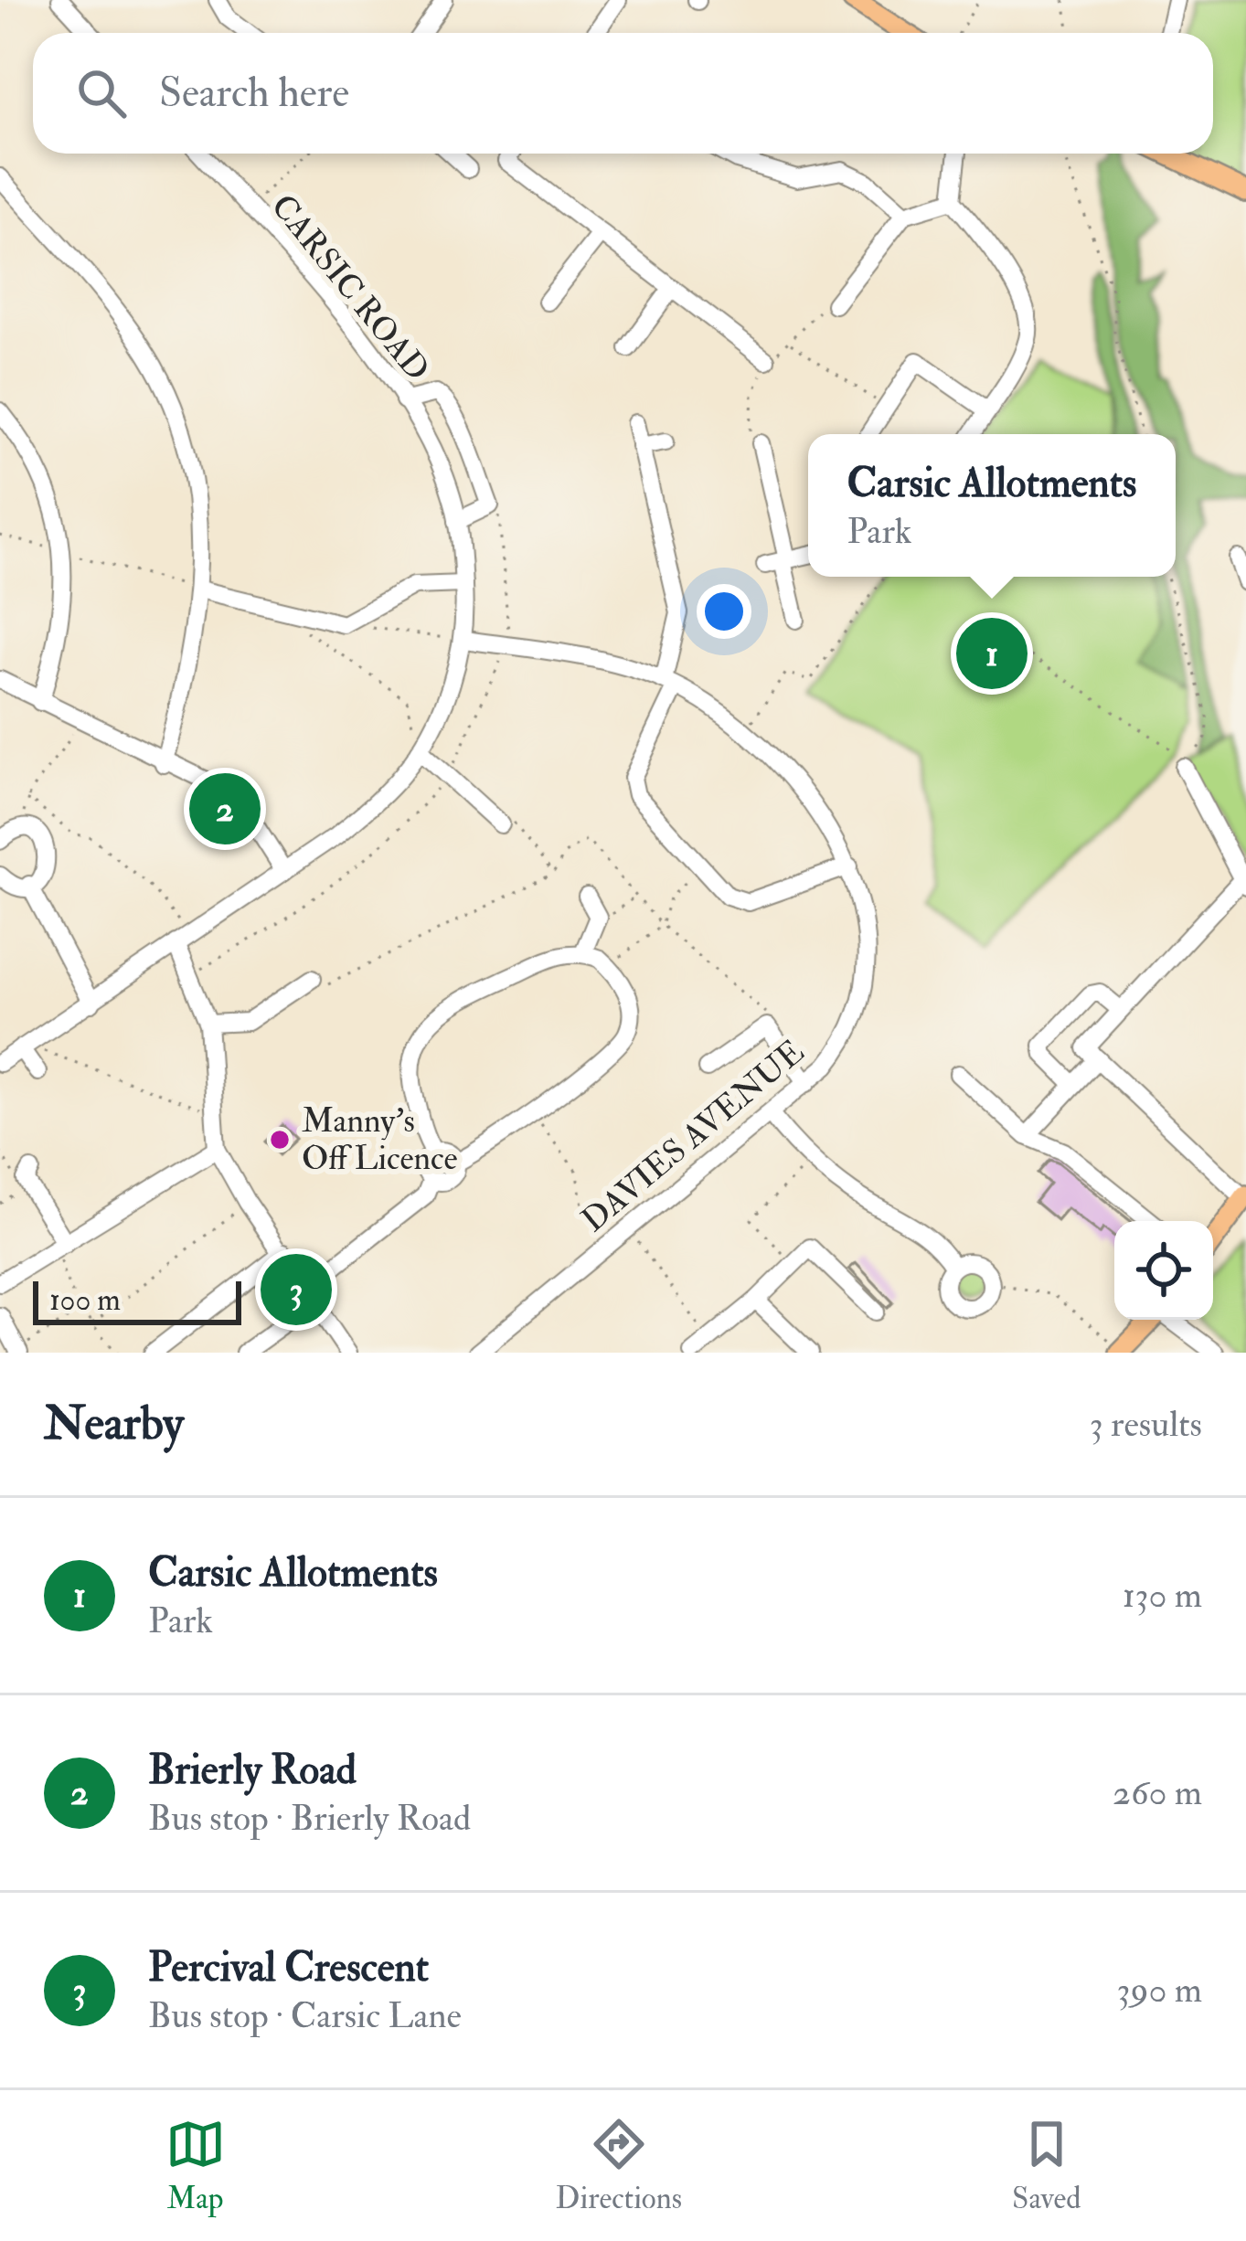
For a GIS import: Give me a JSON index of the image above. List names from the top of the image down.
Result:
{
  "streets": {
    "street": ["CARSIC ROAD", "DAVIES AVENUE"]
  },
  "crossings": [
    ["CARSIC ROAD", "DAVIES AVENUE"]
  ],
  "places": ["Manny's Off Licence"],
  "scale_bar": "100 m",
  "page": {
    "search": "Search here",
    "popup": ["Carsic Allotments", "Park"],
    "pins": ["1", "2", "3"],
    "scale": "100 m",
    "heading": ["Nearby", "3 results"],
    "list": [
      {
        "mark": "1",
        "name": "Carsic Allotments",
        "note": "Park",
        "value": "130 m"
      },
      {
        "mark": "2",
        "name": "Brierly Road",
        "note": "Bus stop · Brierly Road",
        "value": "260 m"
      },
      {
        "mark": "3",
        "name": "Percival Crescent",
        "note": "Bus stop · Carsic Lane",
        "value": "390 m"
      }
    ],
    "nav": ["Map", "Directions", "Saved"]
  }
}
